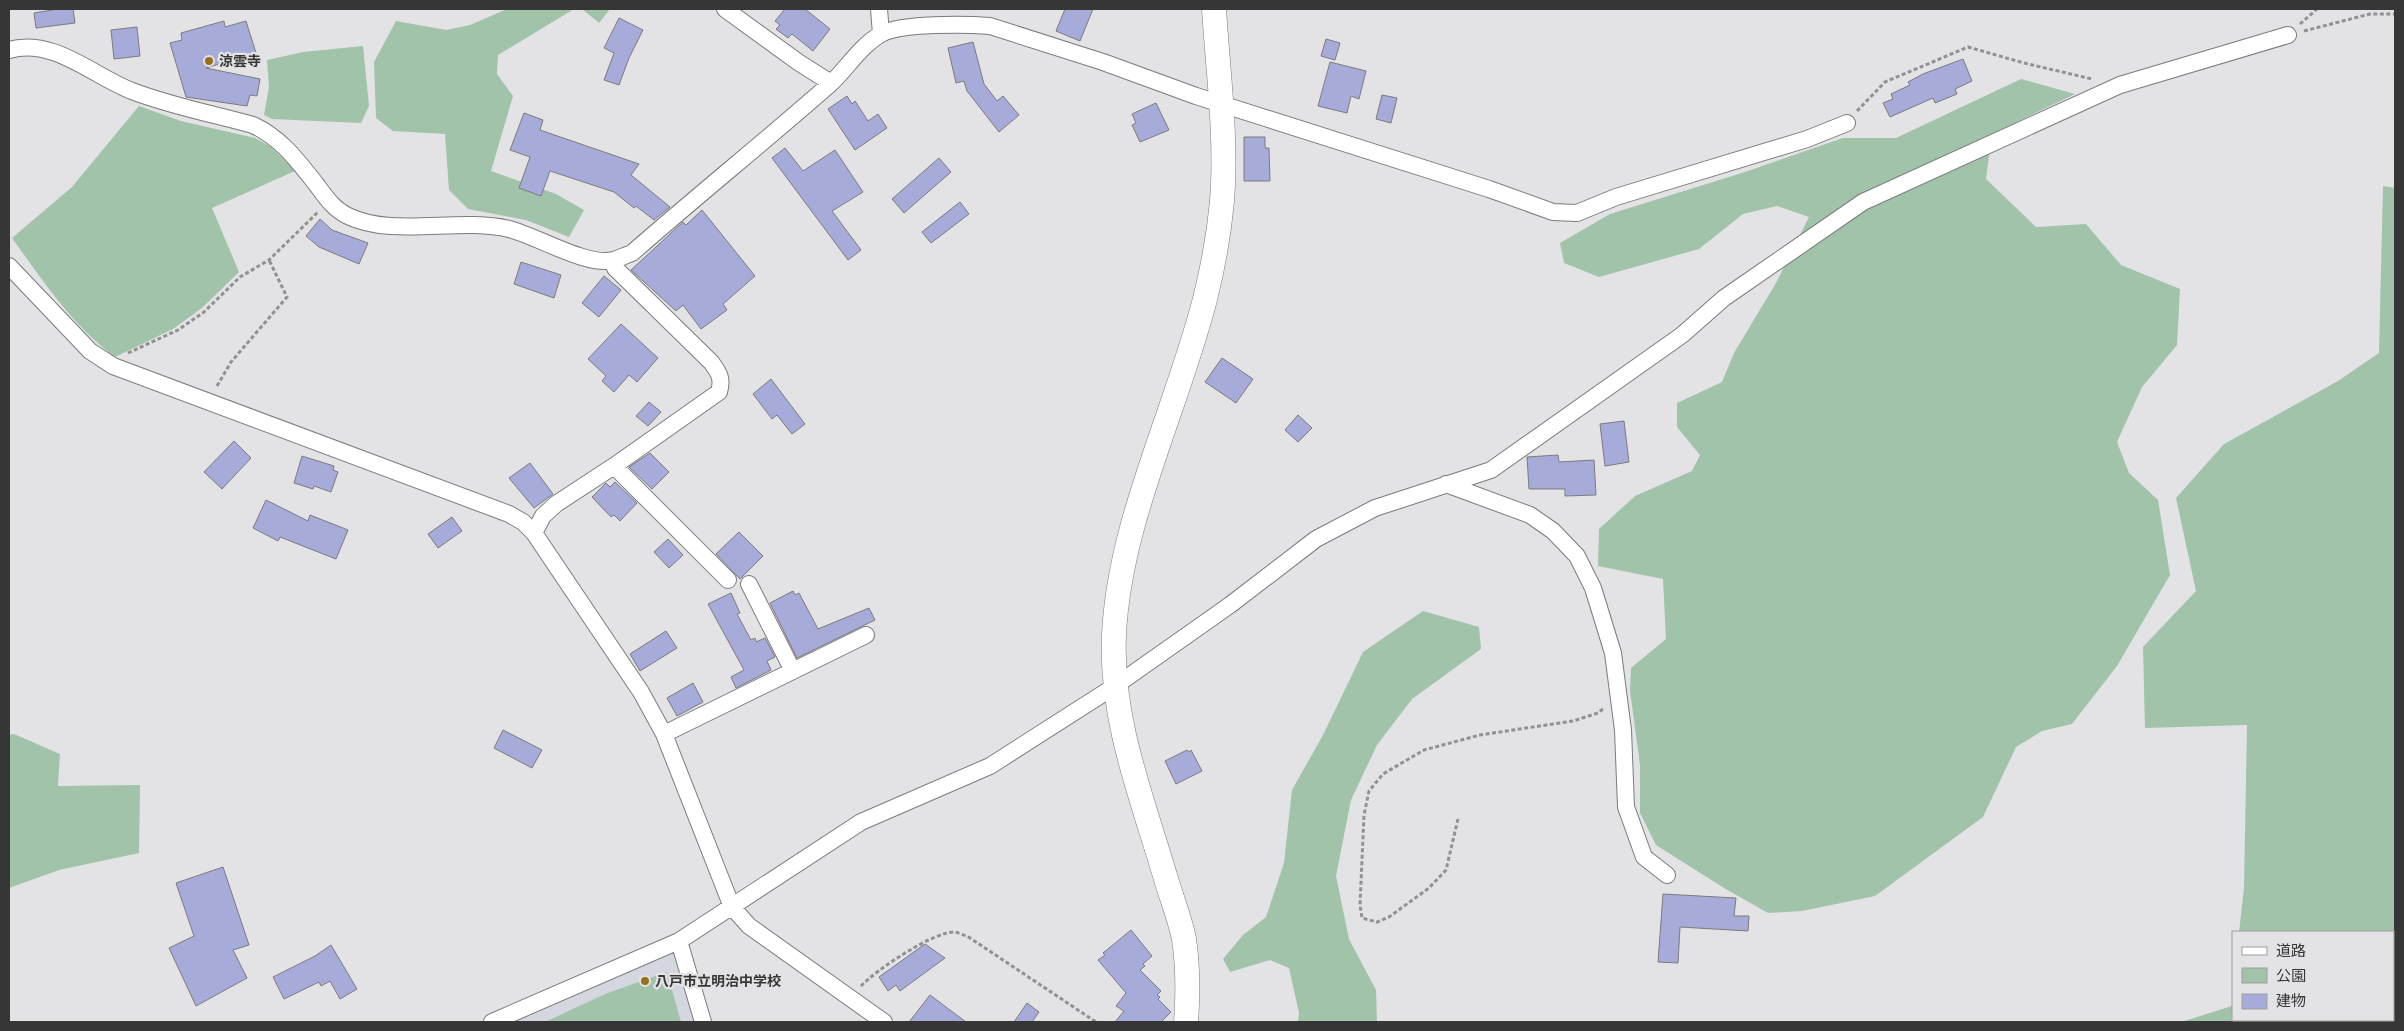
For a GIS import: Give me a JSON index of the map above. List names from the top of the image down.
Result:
{
  "places": ["涼雲寺", "八戸市立明治中学校"],
  "legend": ["道路", "公園", "建物"]
}
